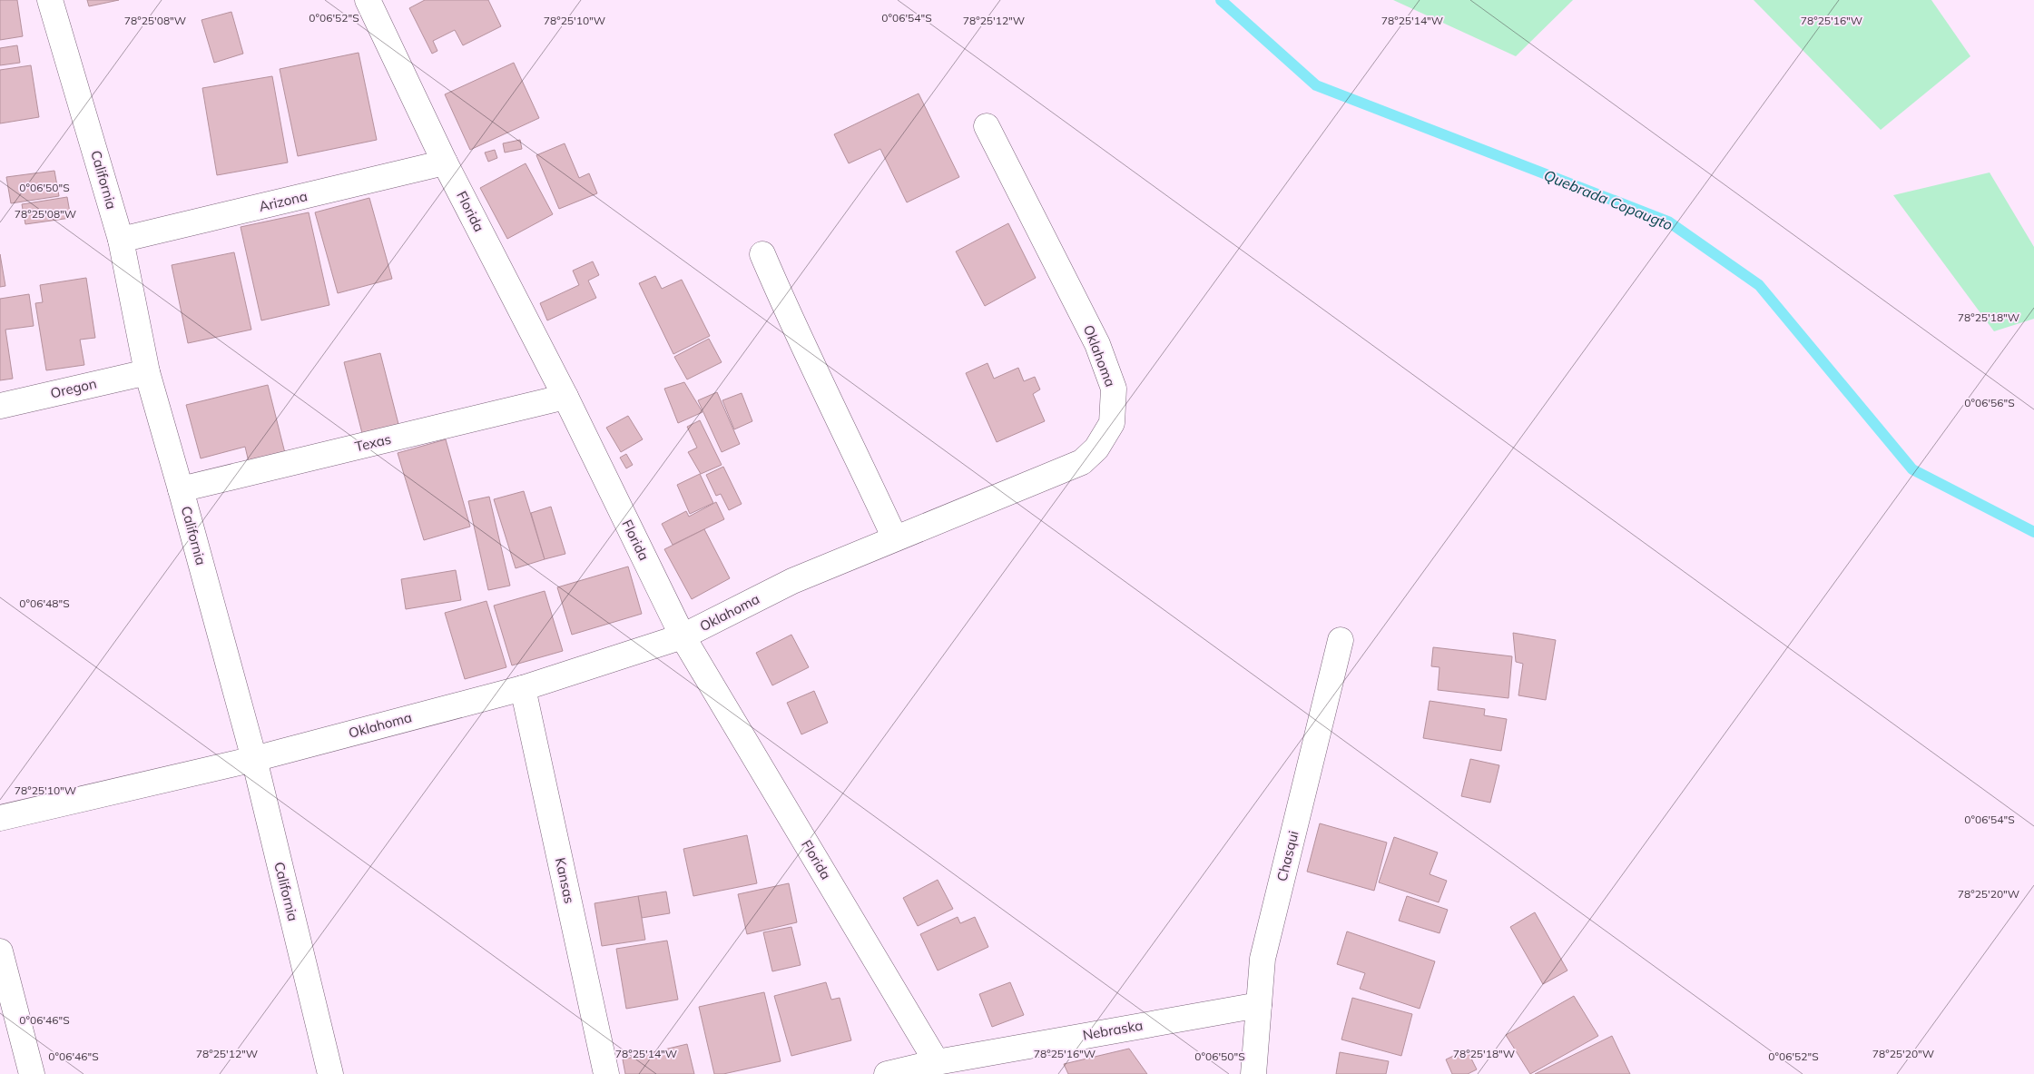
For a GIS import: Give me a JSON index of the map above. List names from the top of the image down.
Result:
{
  "streets": {
    "street": [
      "California",
      "Arizona",
      "Florida",
      "Oklahoma",
      "Oregon",
      "Texas",
      "Chasqui",
      "Kansas",
      "Nebraska"
    ]
  },
  "crossings": [
    ["California", "Arizona"],
    ["California", "Oklahoma"],
    ["California", "Oregon"],
    ["California", "Texas"],
    ["Arizona", "Florida"],
    ["Florida", "Oklahoma"],
    ["Florida", "Texas"],
    ["Florida", "Nebraska"],
    ["Oklahoma", "Kansas"],
    ["Chasqui", "Nebraska"]
  ],
  "water": ["Quebrada Copaugto"],
  "coordinates": [
    "0°06'52\"S",
    "0°06'54\"S",
    "78°25'08\"W",
    "78°25'10\"W",
    "78°25'12\"W",
    "78°25'14\"W",
    "78°25'16\"W",
    "0°06'50\"S",
    "78°25'18\"W",
    "0°06'56\"S",
    "0°06'48\"S",
    "78°25'20\"W",
    "0°06'46\"S"
  ]
}
